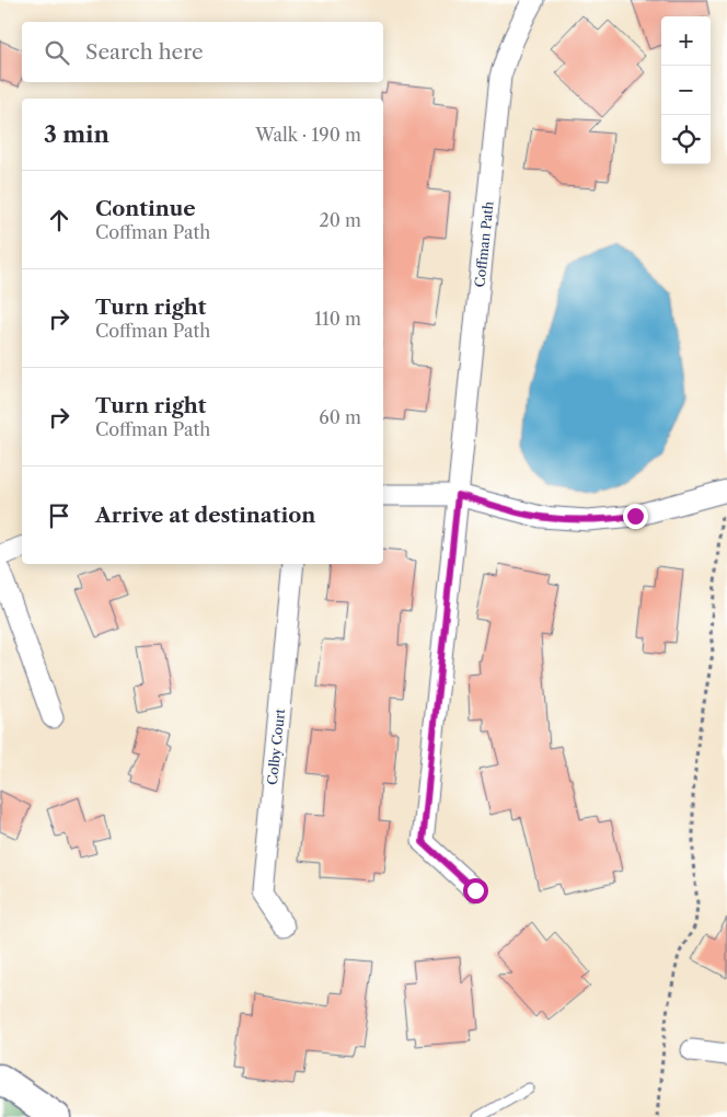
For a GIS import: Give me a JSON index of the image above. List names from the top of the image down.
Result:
{
  "streets": {
    "street": ["Coffman Path", "Colby Court"]
  },
  "page": {
    "map_buttons": ["+", "−"],
    "search": "Search here",
    "heading": ["3 min", "Walk · 190 m"],
    "list": [
      ["Continue", "Coffman Path", "20 m"],
      ["Turn right", "Coffman Path", "110 m"],
      ["Turn right", "Coffman Path", "60 m"],
      "Arrive at destination"
    ]
  }
}
